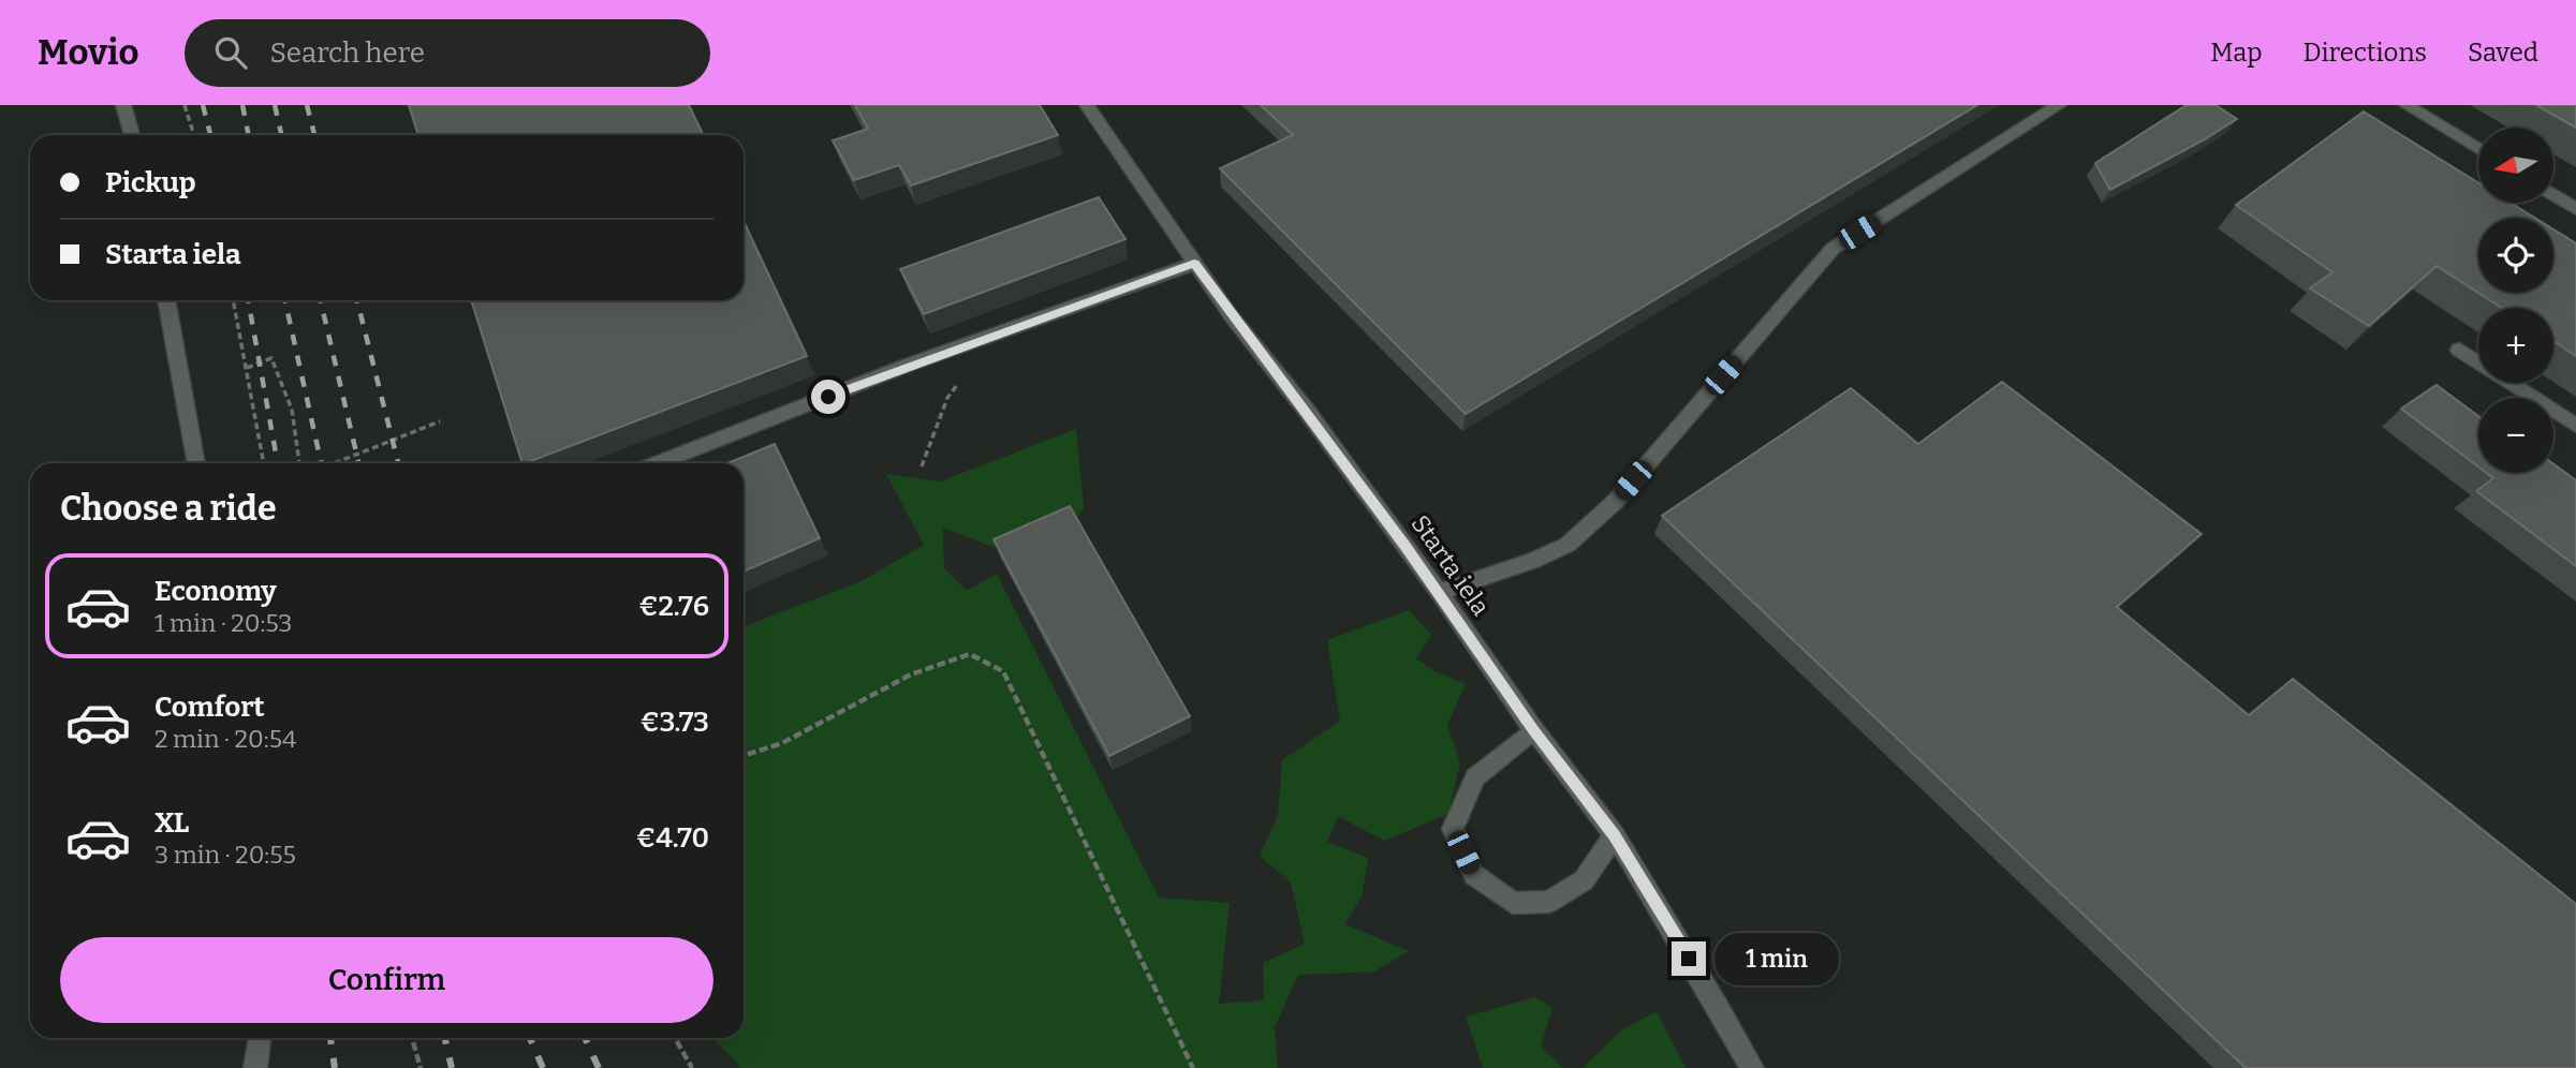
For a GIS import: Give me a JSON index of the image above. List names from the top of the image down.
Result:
{
  "streets": {
    "street": ["Starta iela"]
  },
  "north": "left",
  "page": {
    "header": "Movio",
    "search": "Search here",
    "nav": ["Map", "Directions", "Saved"],
    "map_buttons": ["+", "−"],
    "banner": ["Pickup", "Starta iela"],
    "heading": "Choose a ride",
    "list": [
      {
        "name": "Economy",
        "note": "1 min · 20:53",
        "value": "€2.76"
      },
      {
        "name": "Comfort",
        "note": "2 min · 20:54",
        "value": "€3.73"
      },
      {
        "name": "XL",
        "note": "3 min · 20:55",
        "value": "€4.70"
      }
    ],
    "buttons": "Confirm",
    "bubble": "1 min"
  }
}
